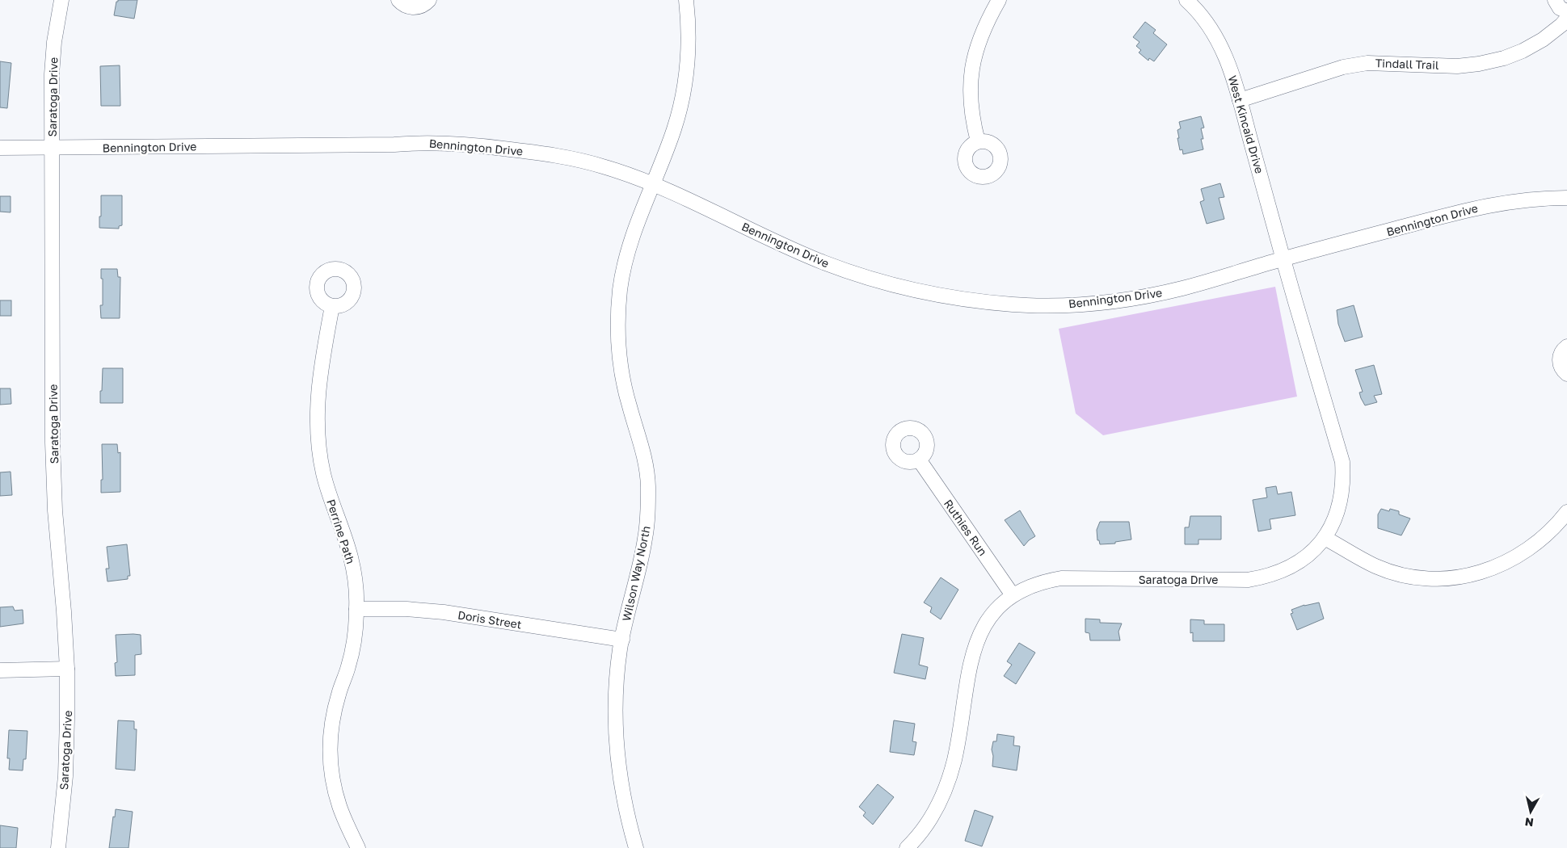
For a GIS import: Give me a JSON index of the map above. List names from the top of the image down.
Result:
{
  "streets": {
    "street": [
      "Tindall Trail",
      "Saratoga Drive",
      "West Kincaid Drive",
      "Bennington Drive",
      "Ruthies Run",
      "Perrine Path",
      "Wilson Way North",
      "Doris Street"
    ]
  },
  "crossings": [
    ["Tindall Trail", "West Kincaid Drive"],
    ["Saratoga Drive", "West Kincaid Drive"],
    ["Saratoga Drive", "Bennington Drive"],
    ["Saratoga Drive", "Ruthies Run"],
    ["West Kincaid Drive", "Bennington Drive"],
    ["Bennington Drive", "Wilson Way North"],
    ["Perrine Path", "Doris Street"],
    ["Wilson Way North", "Doris Street"]
  ],
  "north": "bottom"
}
